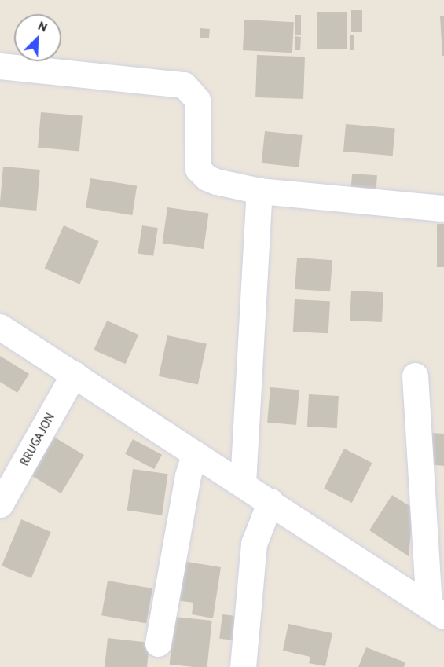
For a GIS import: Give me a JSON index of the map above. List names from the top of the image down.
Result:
{
  "streets": {
    "street": ["RRUGA JON"]
  },
  "north": "top right"
}
